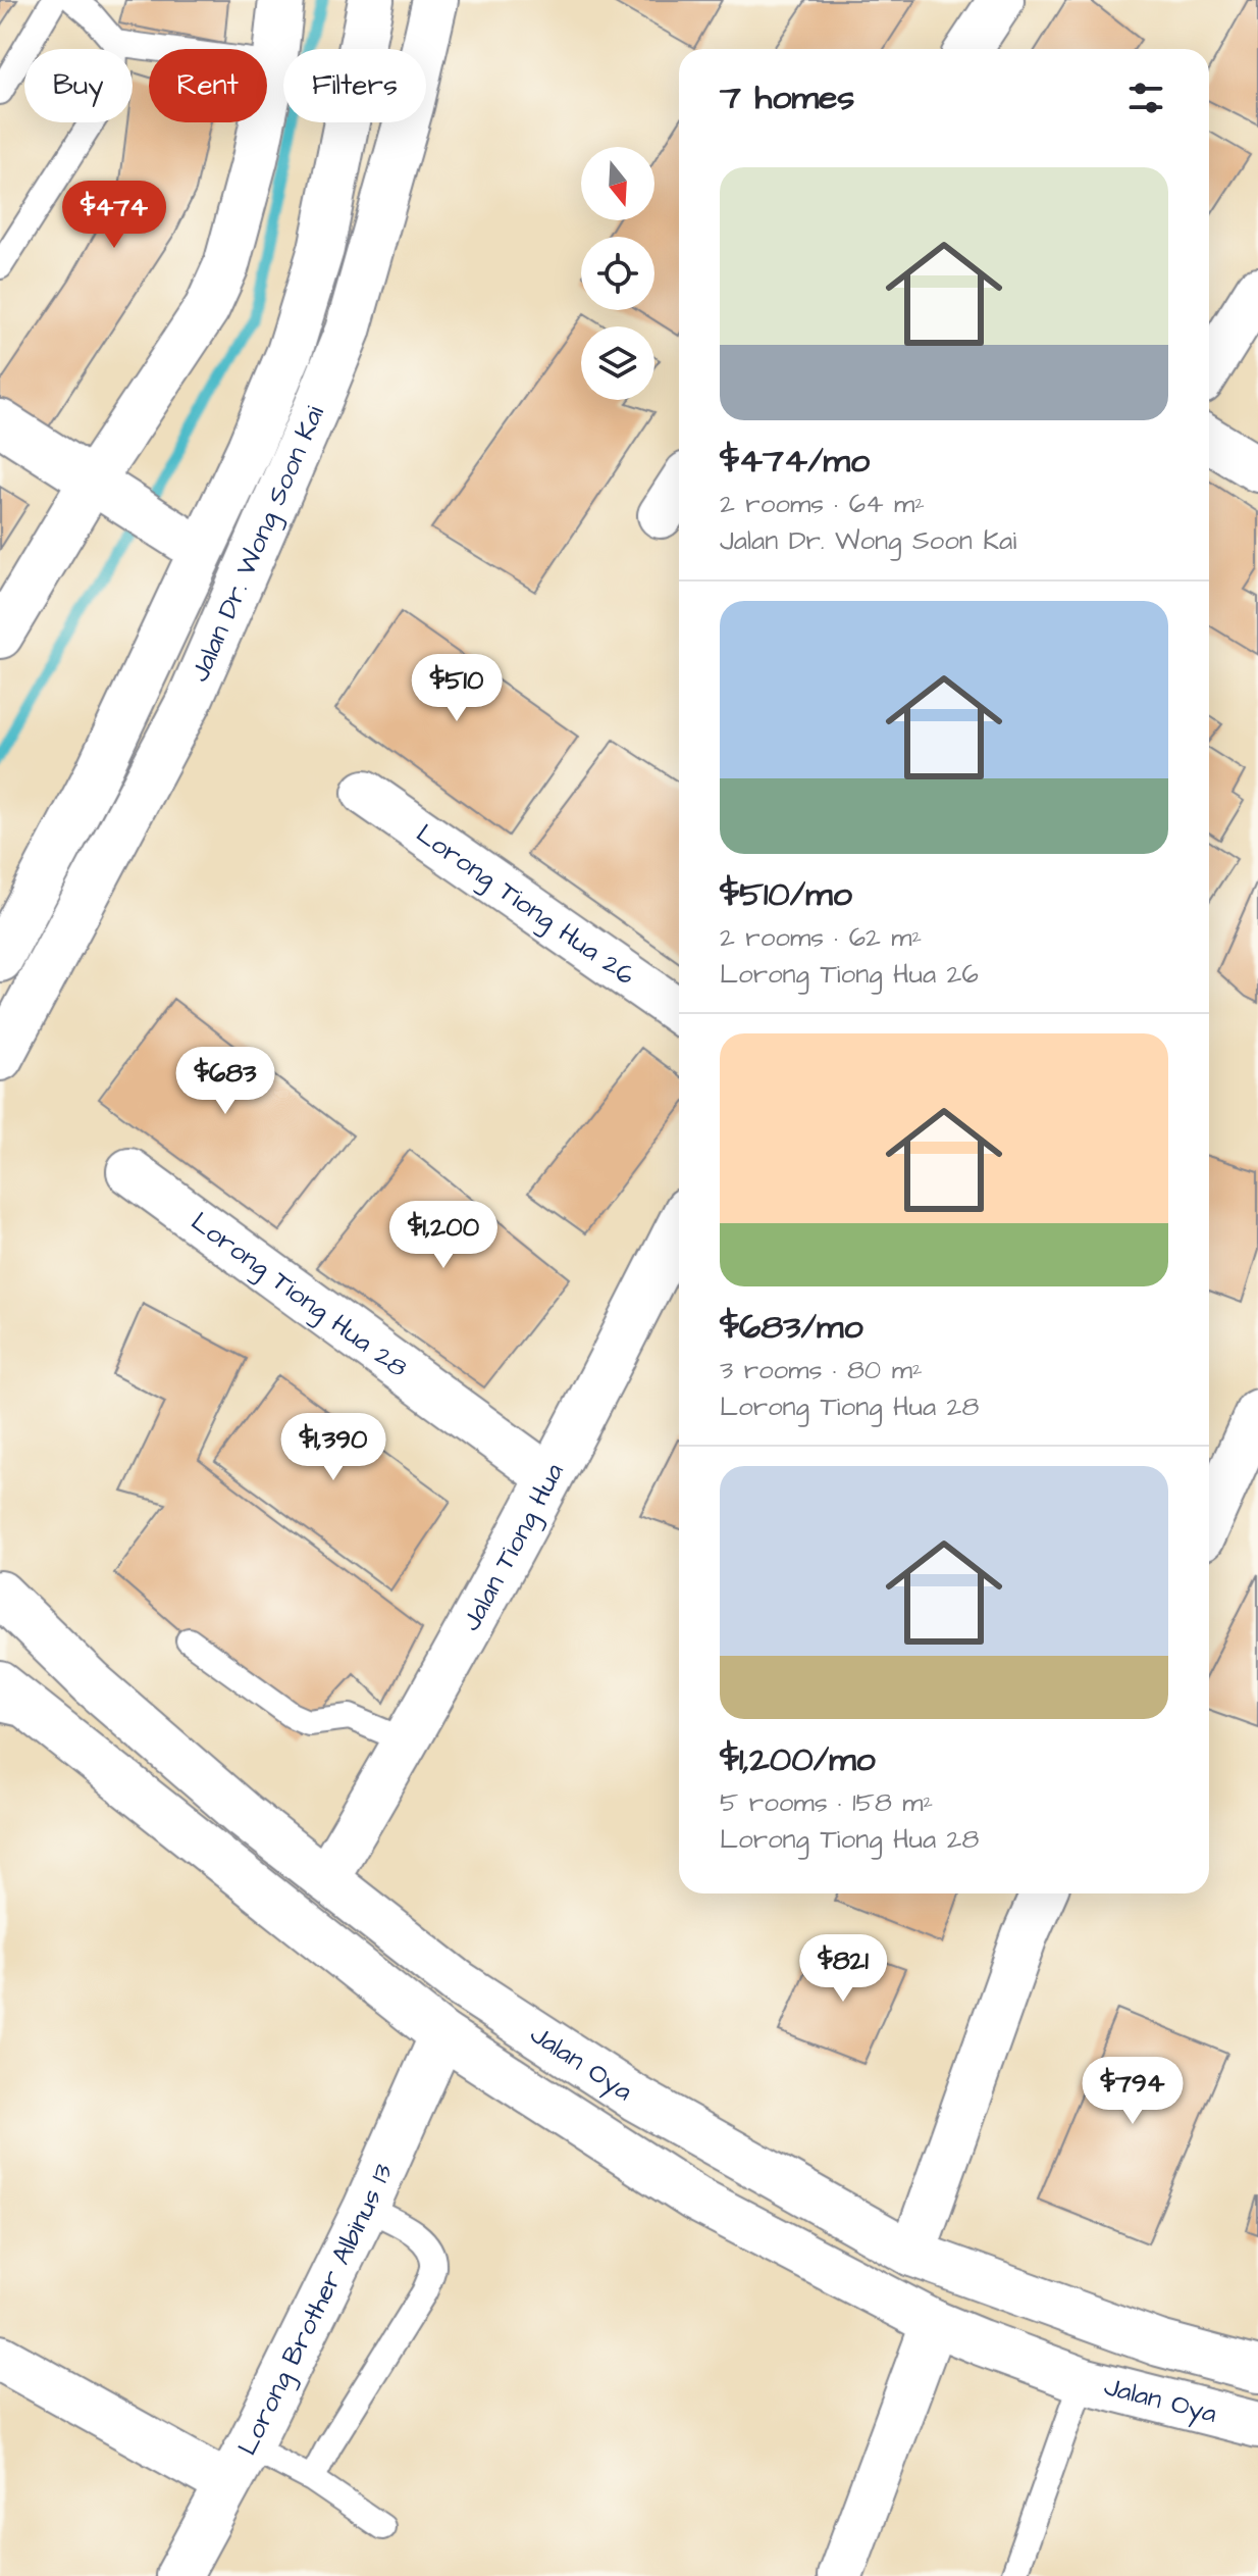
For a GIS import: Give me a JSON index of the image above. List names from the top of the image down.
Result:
{
  "streets": {
    "main road": [
      "Jalan Dr. Wong Soon Kai",
      "Lorong Tiong Hua 26",
      "Lorong Tiong Hua 28",
      "Jalan Tiong Hua",
      "Jalan Oya",
      "Lorong Brother Albinus 13"
    ]
  },
  "crossings": [
    ["Lorong Tiong Hua 28", "Jalan Tiong Hua"],
    ["Jalan Tiong Hua", "Jalan Oya"],
    ["Jalan Oya", "Lorong Brother Albinus 13"]
  ],
  "north": "bottom",
  "page": {
    "chip": ["Buy", "Rent", "Filters"],
    "heading": "7 homes",
    "list": [
      {
        "name": "$474/mo",
        "note": "2 rooms · 64 m² · Jalan Dr. Wong Soon Kai"
      },
      {
        "name": "$510/mo",
        "note": "2 rooms · 62 m² · Lorong Tiong Hua 26"
      },
      {
        "name": "$683/mo",
        "note": "3 rooms · 80 m² · Lorong Tiong Hua 28"
      },
      {
        "name": "$1,200/mo",
        "note": "5 rooms · 158 m² · Lorong Tiong Hua 28"
      }
    ],
    "price": [
      "$474",
      "$510",
      "$683",
      "$1,200",
      "$1,390",
      "$821",
      "$794"
    ]
  }
}
